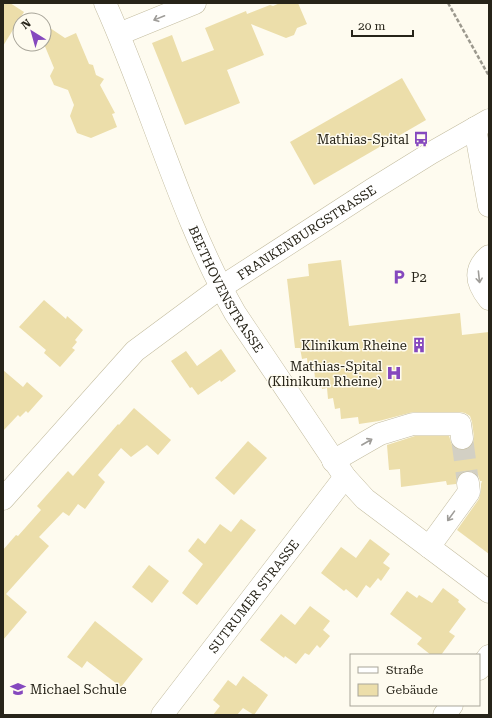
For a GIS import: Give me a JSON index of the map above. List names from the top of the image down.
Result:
{
  "streets": {
    "street": ["FRANKENBURGSTRASSE", "BEETHOVENSTRASSE", "SUTRUMER STRASSE"]
  },
  "crossings": [
    ["FRANKENBURGSTRASSE", "BEETHOVENSTRASSE"],
    ["BEETHOVENSTRASSE", "SUTRUMER STRASSE"]
  ],
  "places": {
    "bus stop": ["Mathias-Spital"],
    "parking": ["P2"],
    "building": ["Klinikum Rheine"],
    "hospital": ["Mathias-Spital (Klinikum Rheine)"],
    "school or university": ["Michael Schule"]
  },
  "legend": ["Straße", "Gebäude"],
  "scale_bar": "20 m",
  "north": "top left"
}
